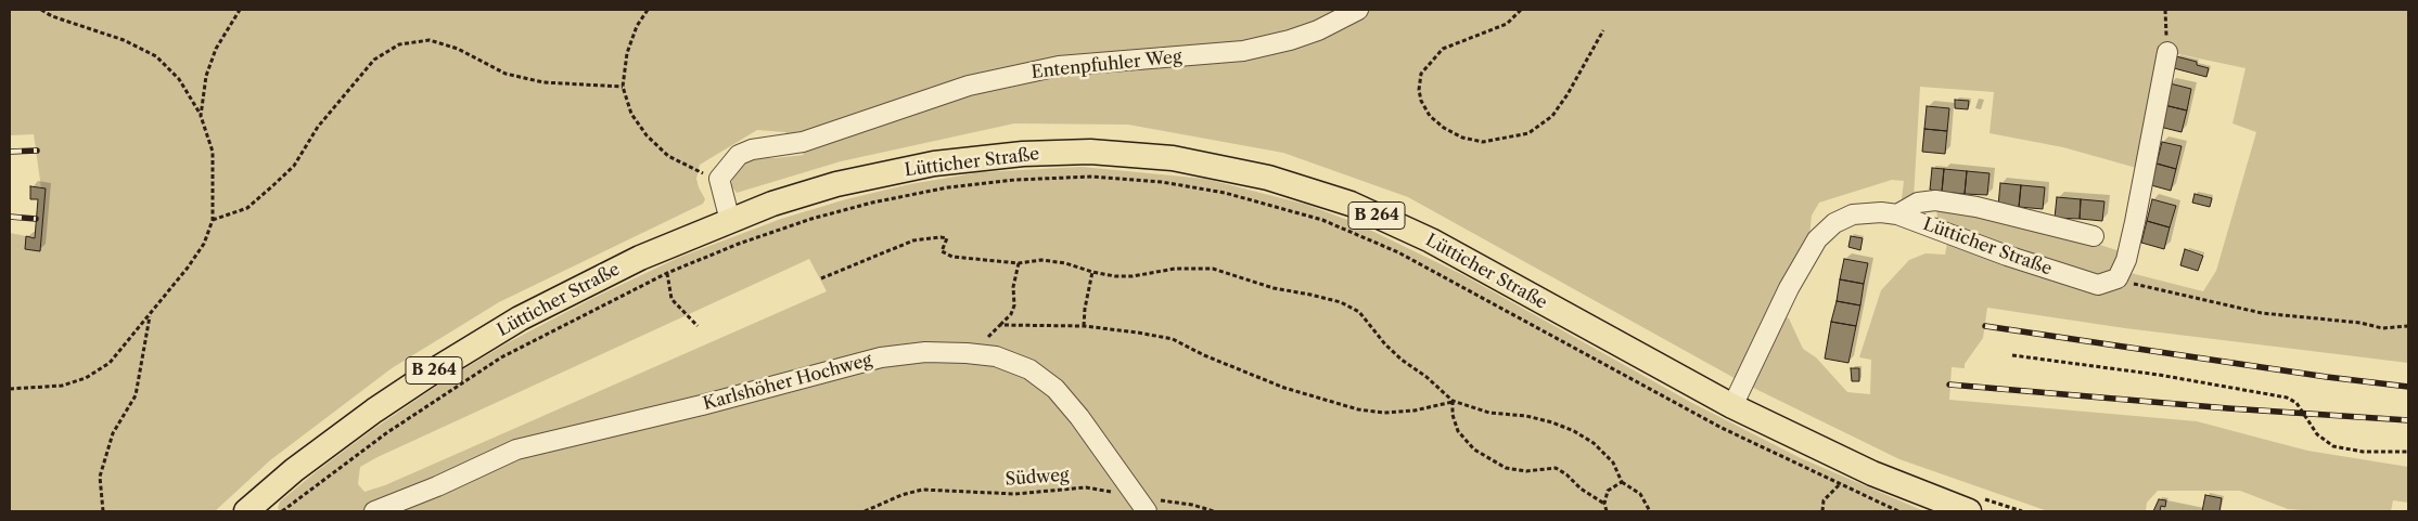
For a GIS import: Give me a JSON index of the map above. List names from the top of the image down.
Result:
{
  "streets": {
    "main road": ["Lütticher Straße", "B 264"],
    "street": ["Entenpfuhler Weg", "Karlshöher Hochweg"],
    "path": ["Südweg"]
  },
  "crossings": [
    ["Karlshöher Hochweg", "Südweg"]
  ]
}
